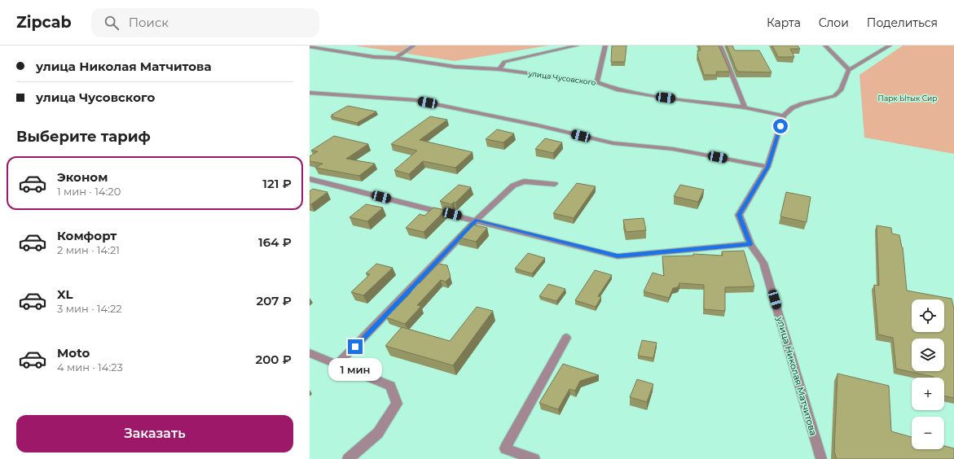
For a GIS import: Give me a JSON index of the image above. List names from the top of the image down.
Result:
{
  "streets": {
    "street": ["улица Чусовского", "улица Николая Матчитова"]
  },
  "crossings": [
    ["улица Чусовского", "улица Николая Матчитова"]
  ],
  "parks": ["Парк Ытык Сир"],
  "page": {
    "header": "Zipcab",
    "search": "Поиск",
    "nav": ["Карта", "Слои", "Поделиться"],
    "banner": ["улица Николая Матчитова", "улица Чусовского"],
    "heading": "Выберите тариф",
    "list": [
      {
        "name": "Эконом",
        "note": "1 мин · 14:20",
        "value": "121 ₽"
      },
      {
        "name": "Комфорт",
        "note": "2 мин · 14:21",
        "value": "164 ₽"
      },
      {
        "name": "XL",
        "note": "3 мин · 14:22",
        "value": "207 ₽"
      },
      {
        "name": "Moto",
        "note": "4 мин · 14:23",
        "value": "200 ₽"
      }
    ],
    "map_buttons": ["+", "−"],
    "bubble": "1 мин",
    "buttons": "Заказать"
  }
}
